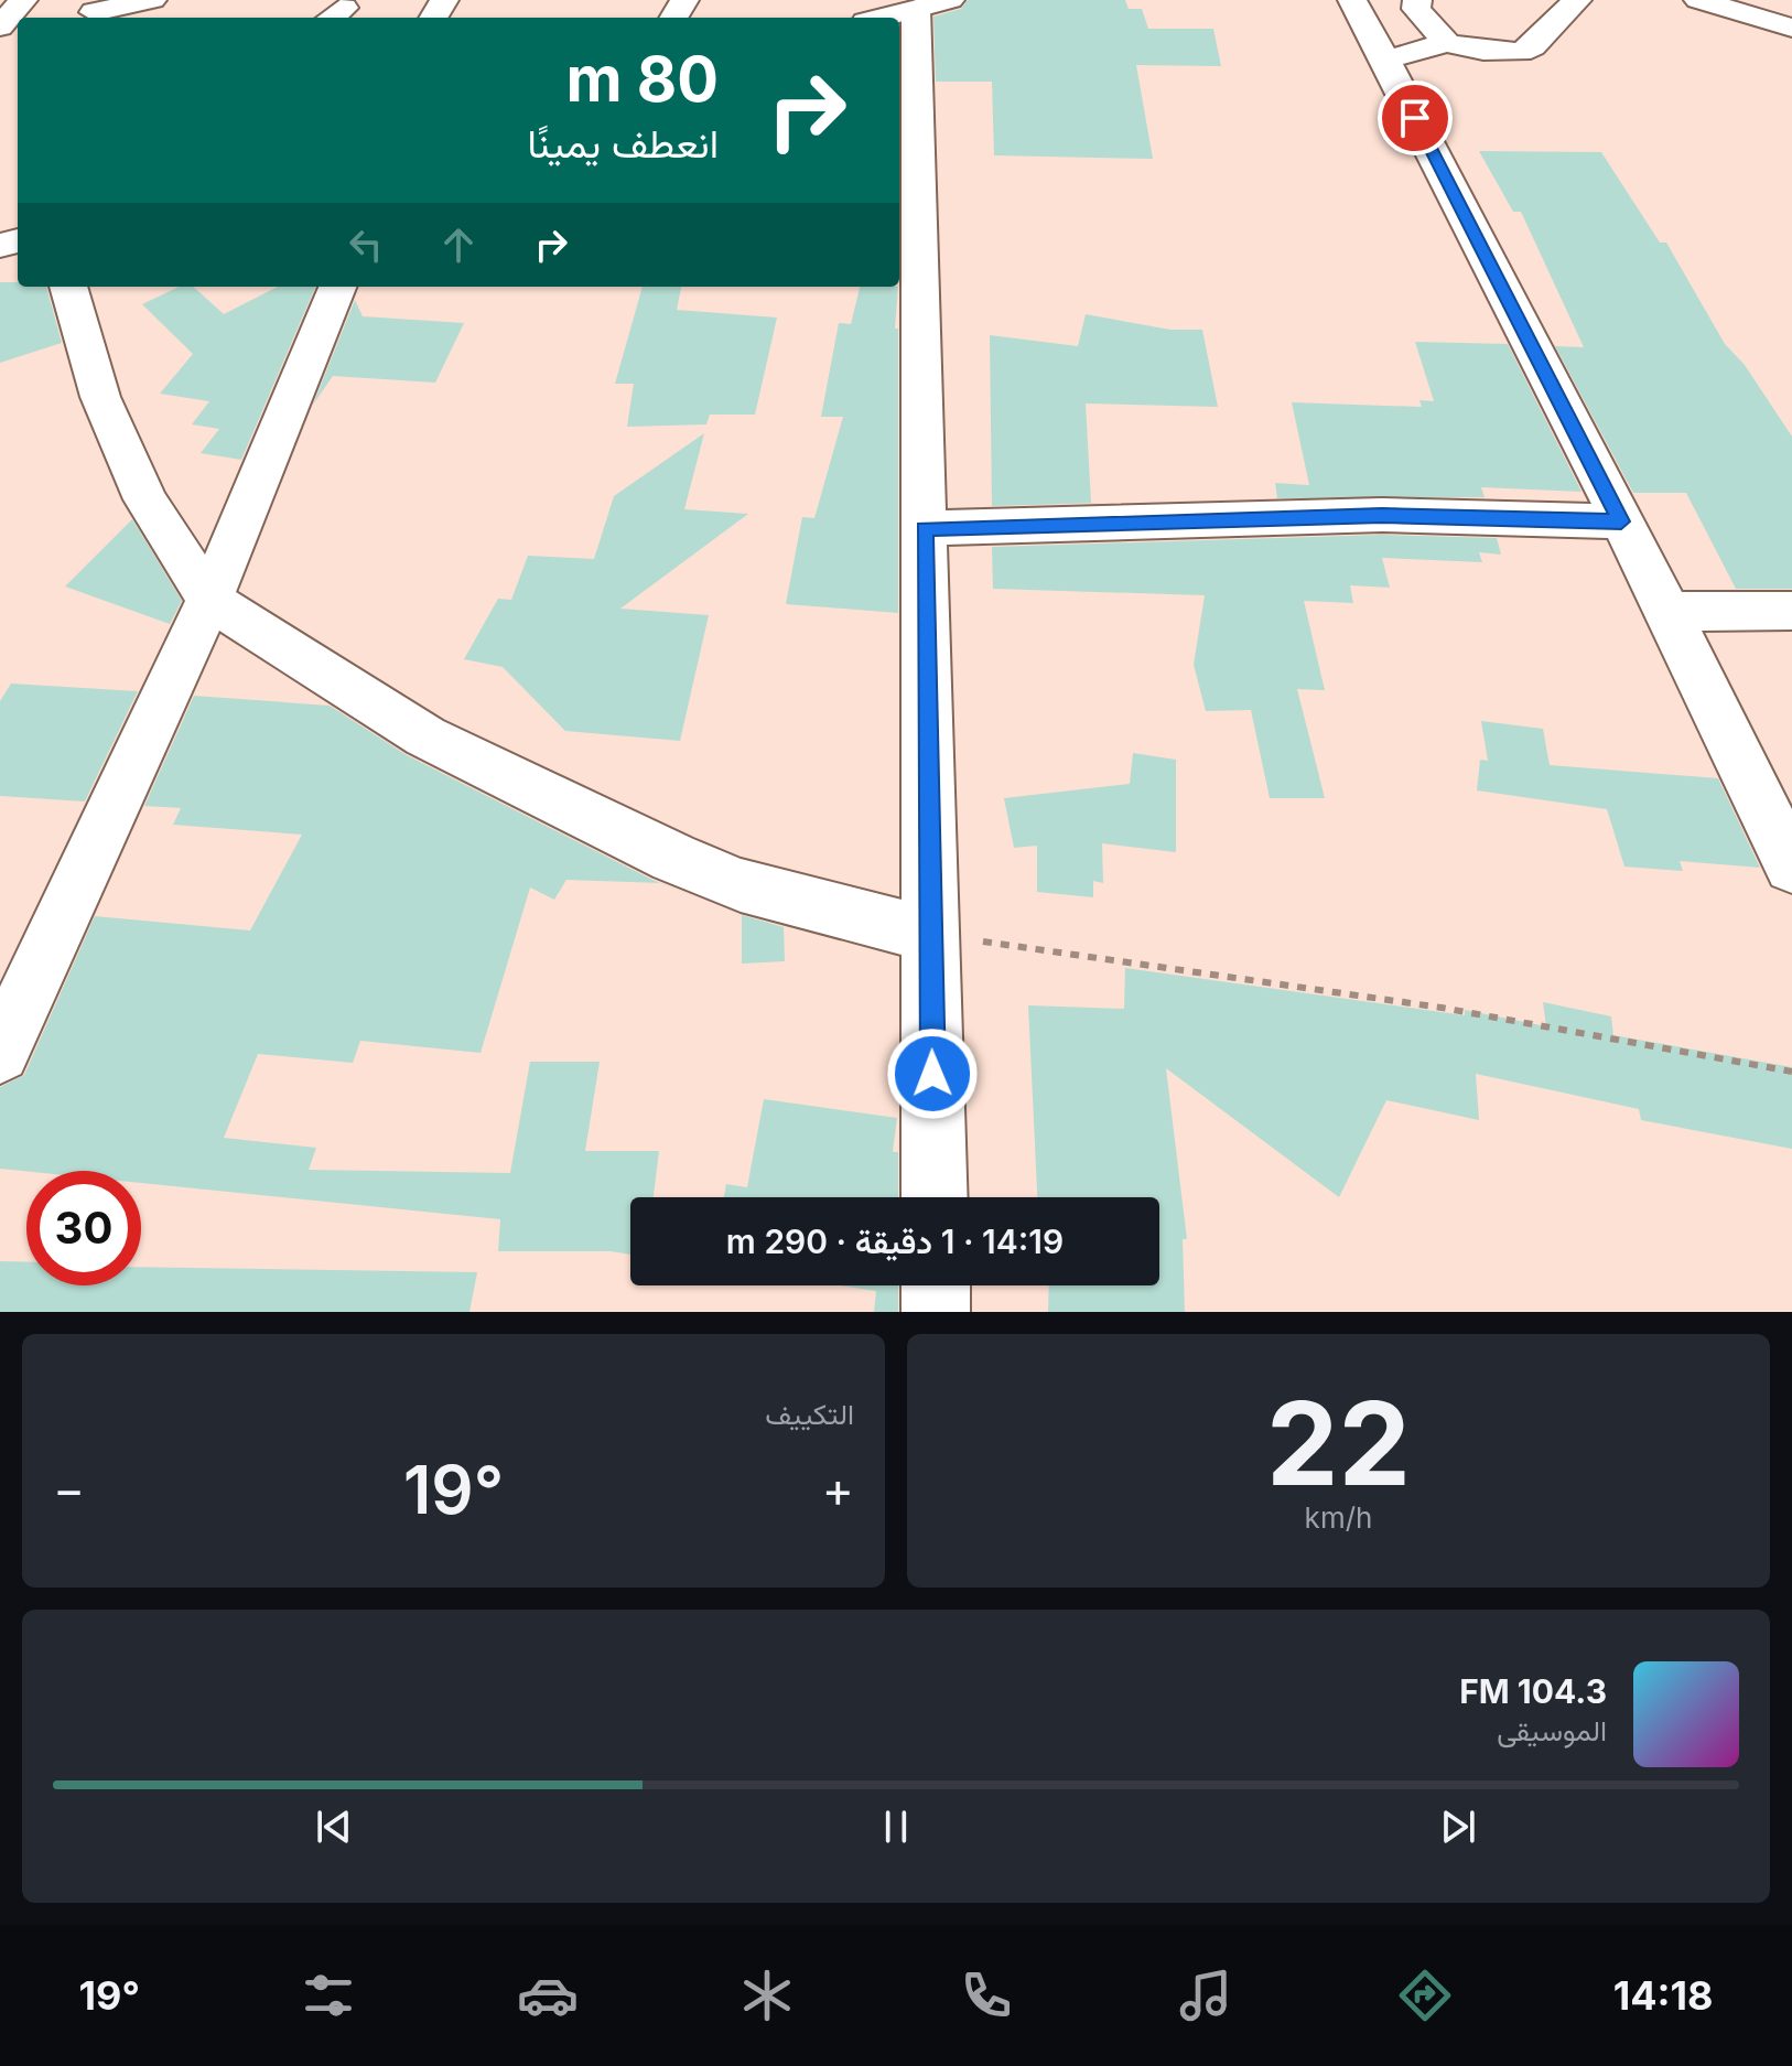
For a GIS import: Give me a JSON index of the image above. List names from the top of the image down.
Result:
{
  "page": {
    "turn": ["80 m", "انعطف يمينًا"],
    "limit": "30",
    "trip": "14:19 · 1 دقيقة · 290 m",
    "tile": [
      ["22", "km/h"],
      "التكييف"
    ],
    "heat": ["−", "19°", "+"],
    "song": ["104.3 FM", "الموسيقى"],
    "tabs": ["14:18", "19°"]
  }
}
